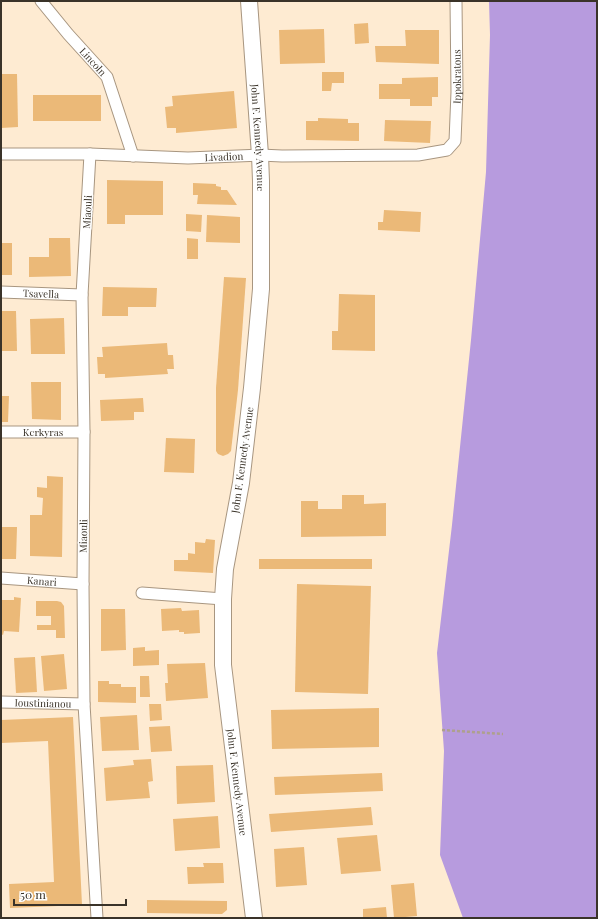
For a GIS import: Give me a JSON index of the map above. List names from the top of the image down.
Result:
{
  "streets": {
    "street": [
      "Lincoln",
      "Ippokratous",
      "John F. Kennedy Avenue",
      "Livadion",
      "Miaouli",
      "Tsavella",
      "Kerkyras",
      "Kanari",
      "Ioustinianou"
    ]
  },
  "crossings": [
    ["Lincoln", "Livadion"],
    ["Ippokratous", "Livadion"],
    ["John F. Kennedy Avenue", "Livadion"],
    ["Livadion", "Miaouli"],
    ["Miaouli", "Tsavella"],
    ["Miaouli", "Kerkyras"],
    ["Miaouli", "Kanari"],
    ["Miaouli", "Ioustinianou"]
  ],
  "scale_bar": "50 m"
}
